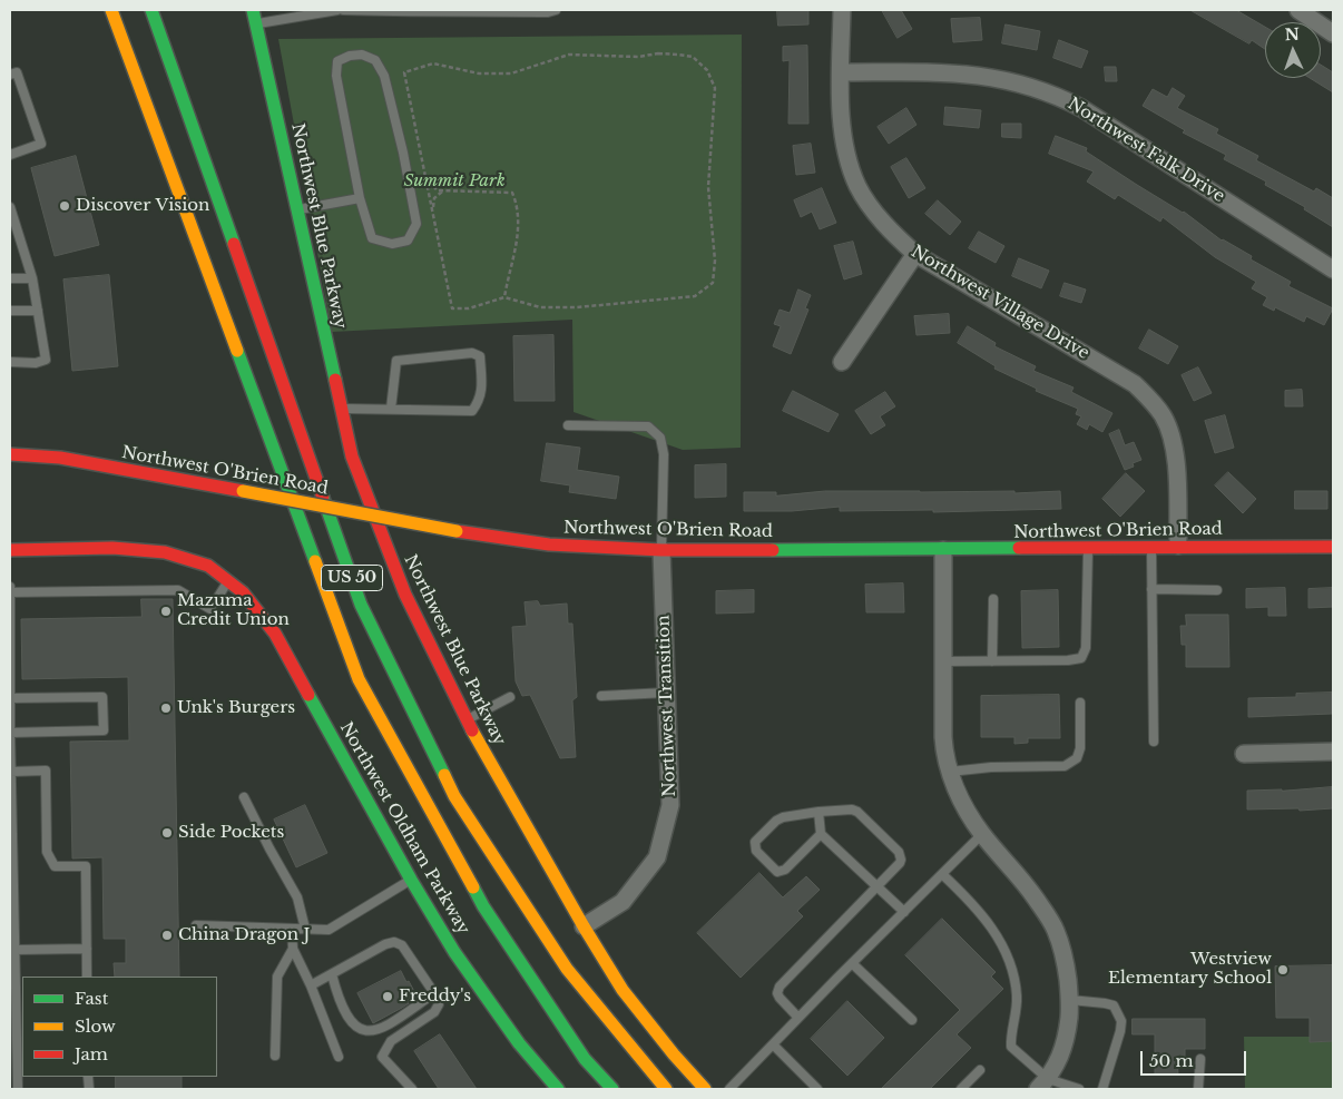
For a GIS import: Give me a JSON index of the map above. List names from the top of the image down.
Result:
{
  "streets": {
    "main road": [
      "Northwest Blue Parkway",
      "Northwest O'Brien Road",
      "US 50",
      "Northwest Oldham Parkway"
    ],
    "street": ["Northwest Falk Drive", "Northwest Village Drive", "Northwest Transition"]
  },
  "crossings": [
    ["Northwest Falk Drive", "Northwest Village Drive"],
    ["Northwest Blue Parkway", "Northwest Transition"],
    ["Northwest Village Drive", "Northwest O'Brien Road"],
    ["Northwest O'Brien Road", "Northwest Transition"]
  ],
  "parks": ["Summit Park"],
  "places": [
    "Discover Vision",
    "Mazuma Credit Union",
    "Unk's Burgers",
    "Side Pockets",
    "China Dragon J",
    "Westview Elementary School",
    "Freddy's"
  ],
  "legend": ["Fast", "Slow", "Jam"],
  "scale_bar": "50 m",
  "north": "top"
}
